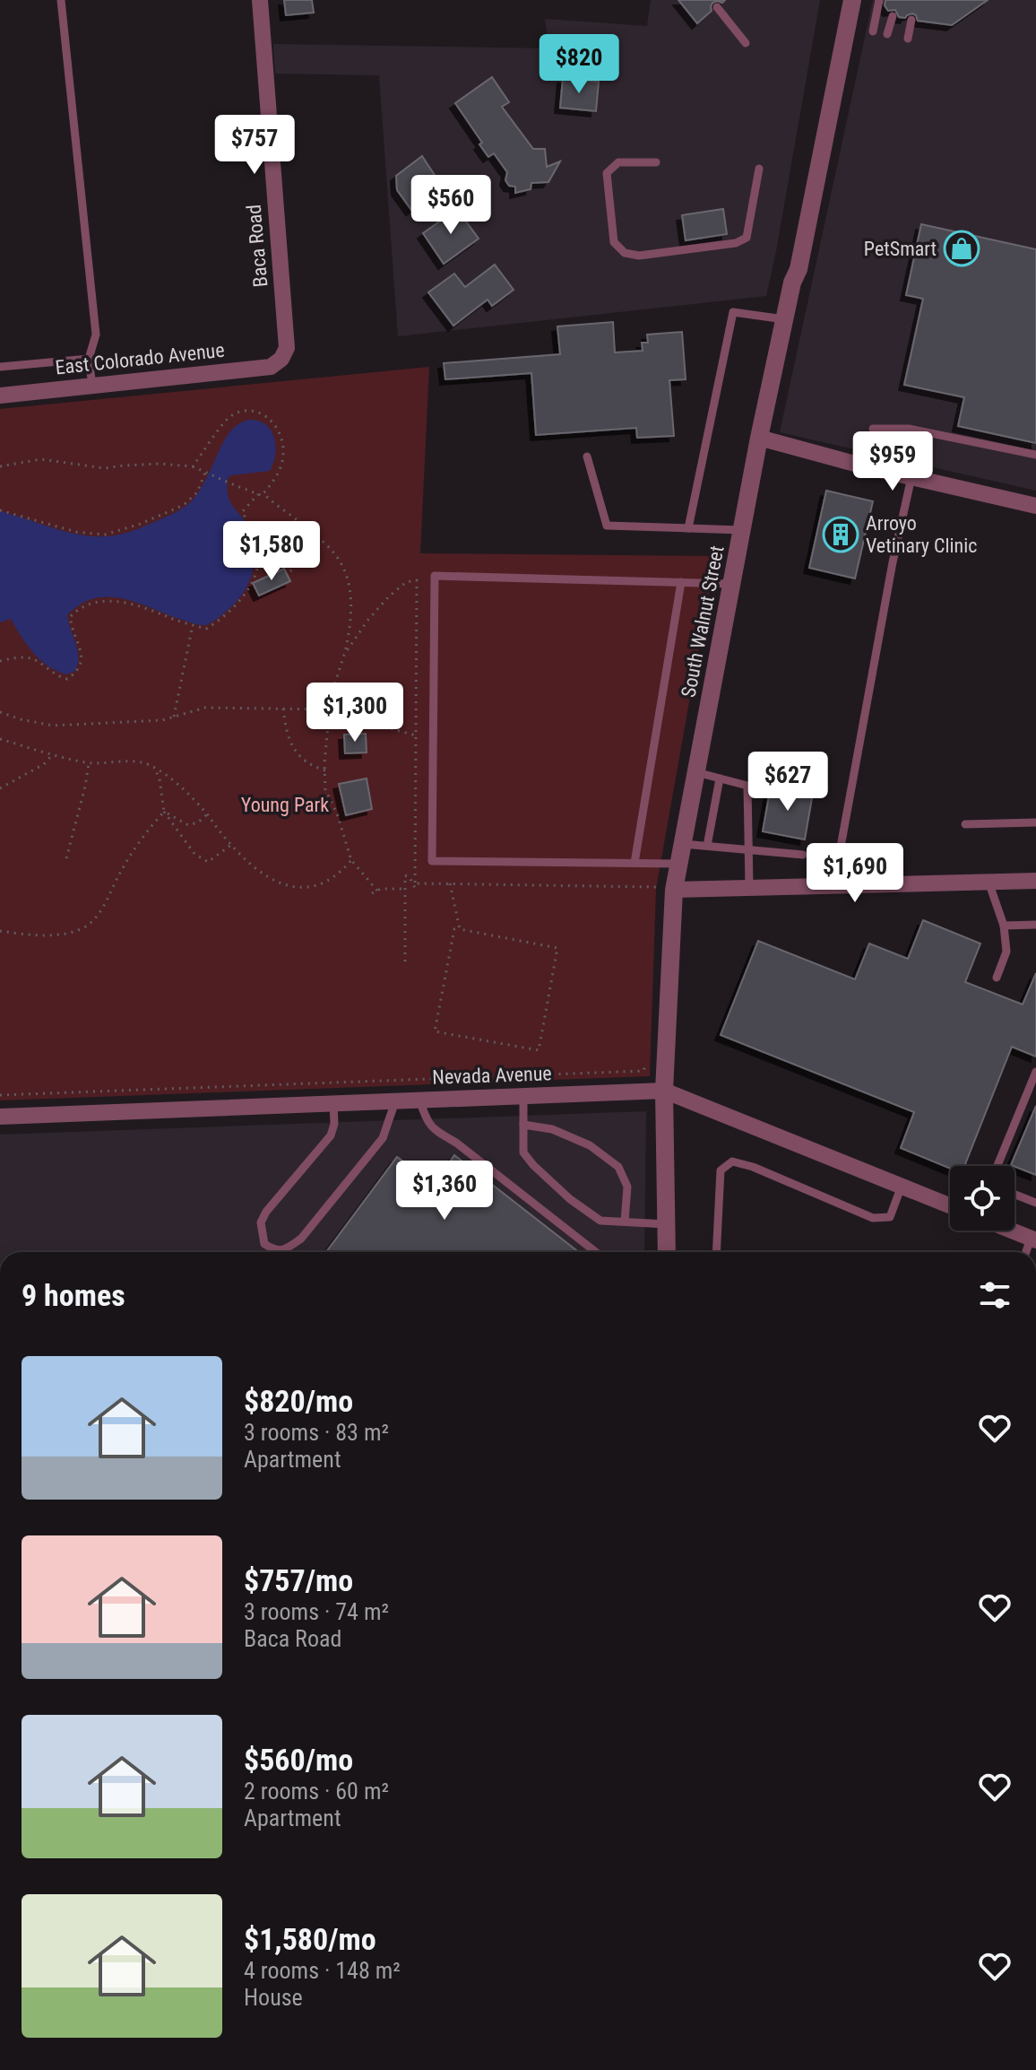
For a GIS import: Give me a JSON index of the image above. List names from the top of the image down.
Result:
{
  "streets": {
    "street": [
      "Baca Road",
      "East Colorado Avenue",
      "South Walnut Street",
      "Nevada Avenue"
    ]
  },
  "crossings": [
    ["Baca Road", "East Colorado Avenue"],
    ["South Walnut Street", "Nevada Avenue"]
  ],
  "parks": ["Young Park"],
  "places": {
    "shop": ["PetSmart"],
    "building": ["Arroyo Vetinary Clinic"]
  },
  "page": {
    "price": [
      "$820",
      "$757",
      "$560",
      "$959",
      "$1,580",
      "$1,300",
      "$627",
      "$1,690",
      "$1,360"
    ],
    "heading": "9 homes",
    "list": [
      {
        "name": "$820/mo",
        "note": "3 rooms · 83 m² · Apartment"
      },
      {
        "name": "$757/mo",
        "note": "3 rooms · 74 m² · Baca Road"
      },
      {
        "name": "$560/mo",
        "note": "2 rooms · 60 m² · Apartment"
      },
      {
        "name": "$1,580/mo",
        "note": "4 rooms · 148 m² · House"
      }
    ]
  }
}
